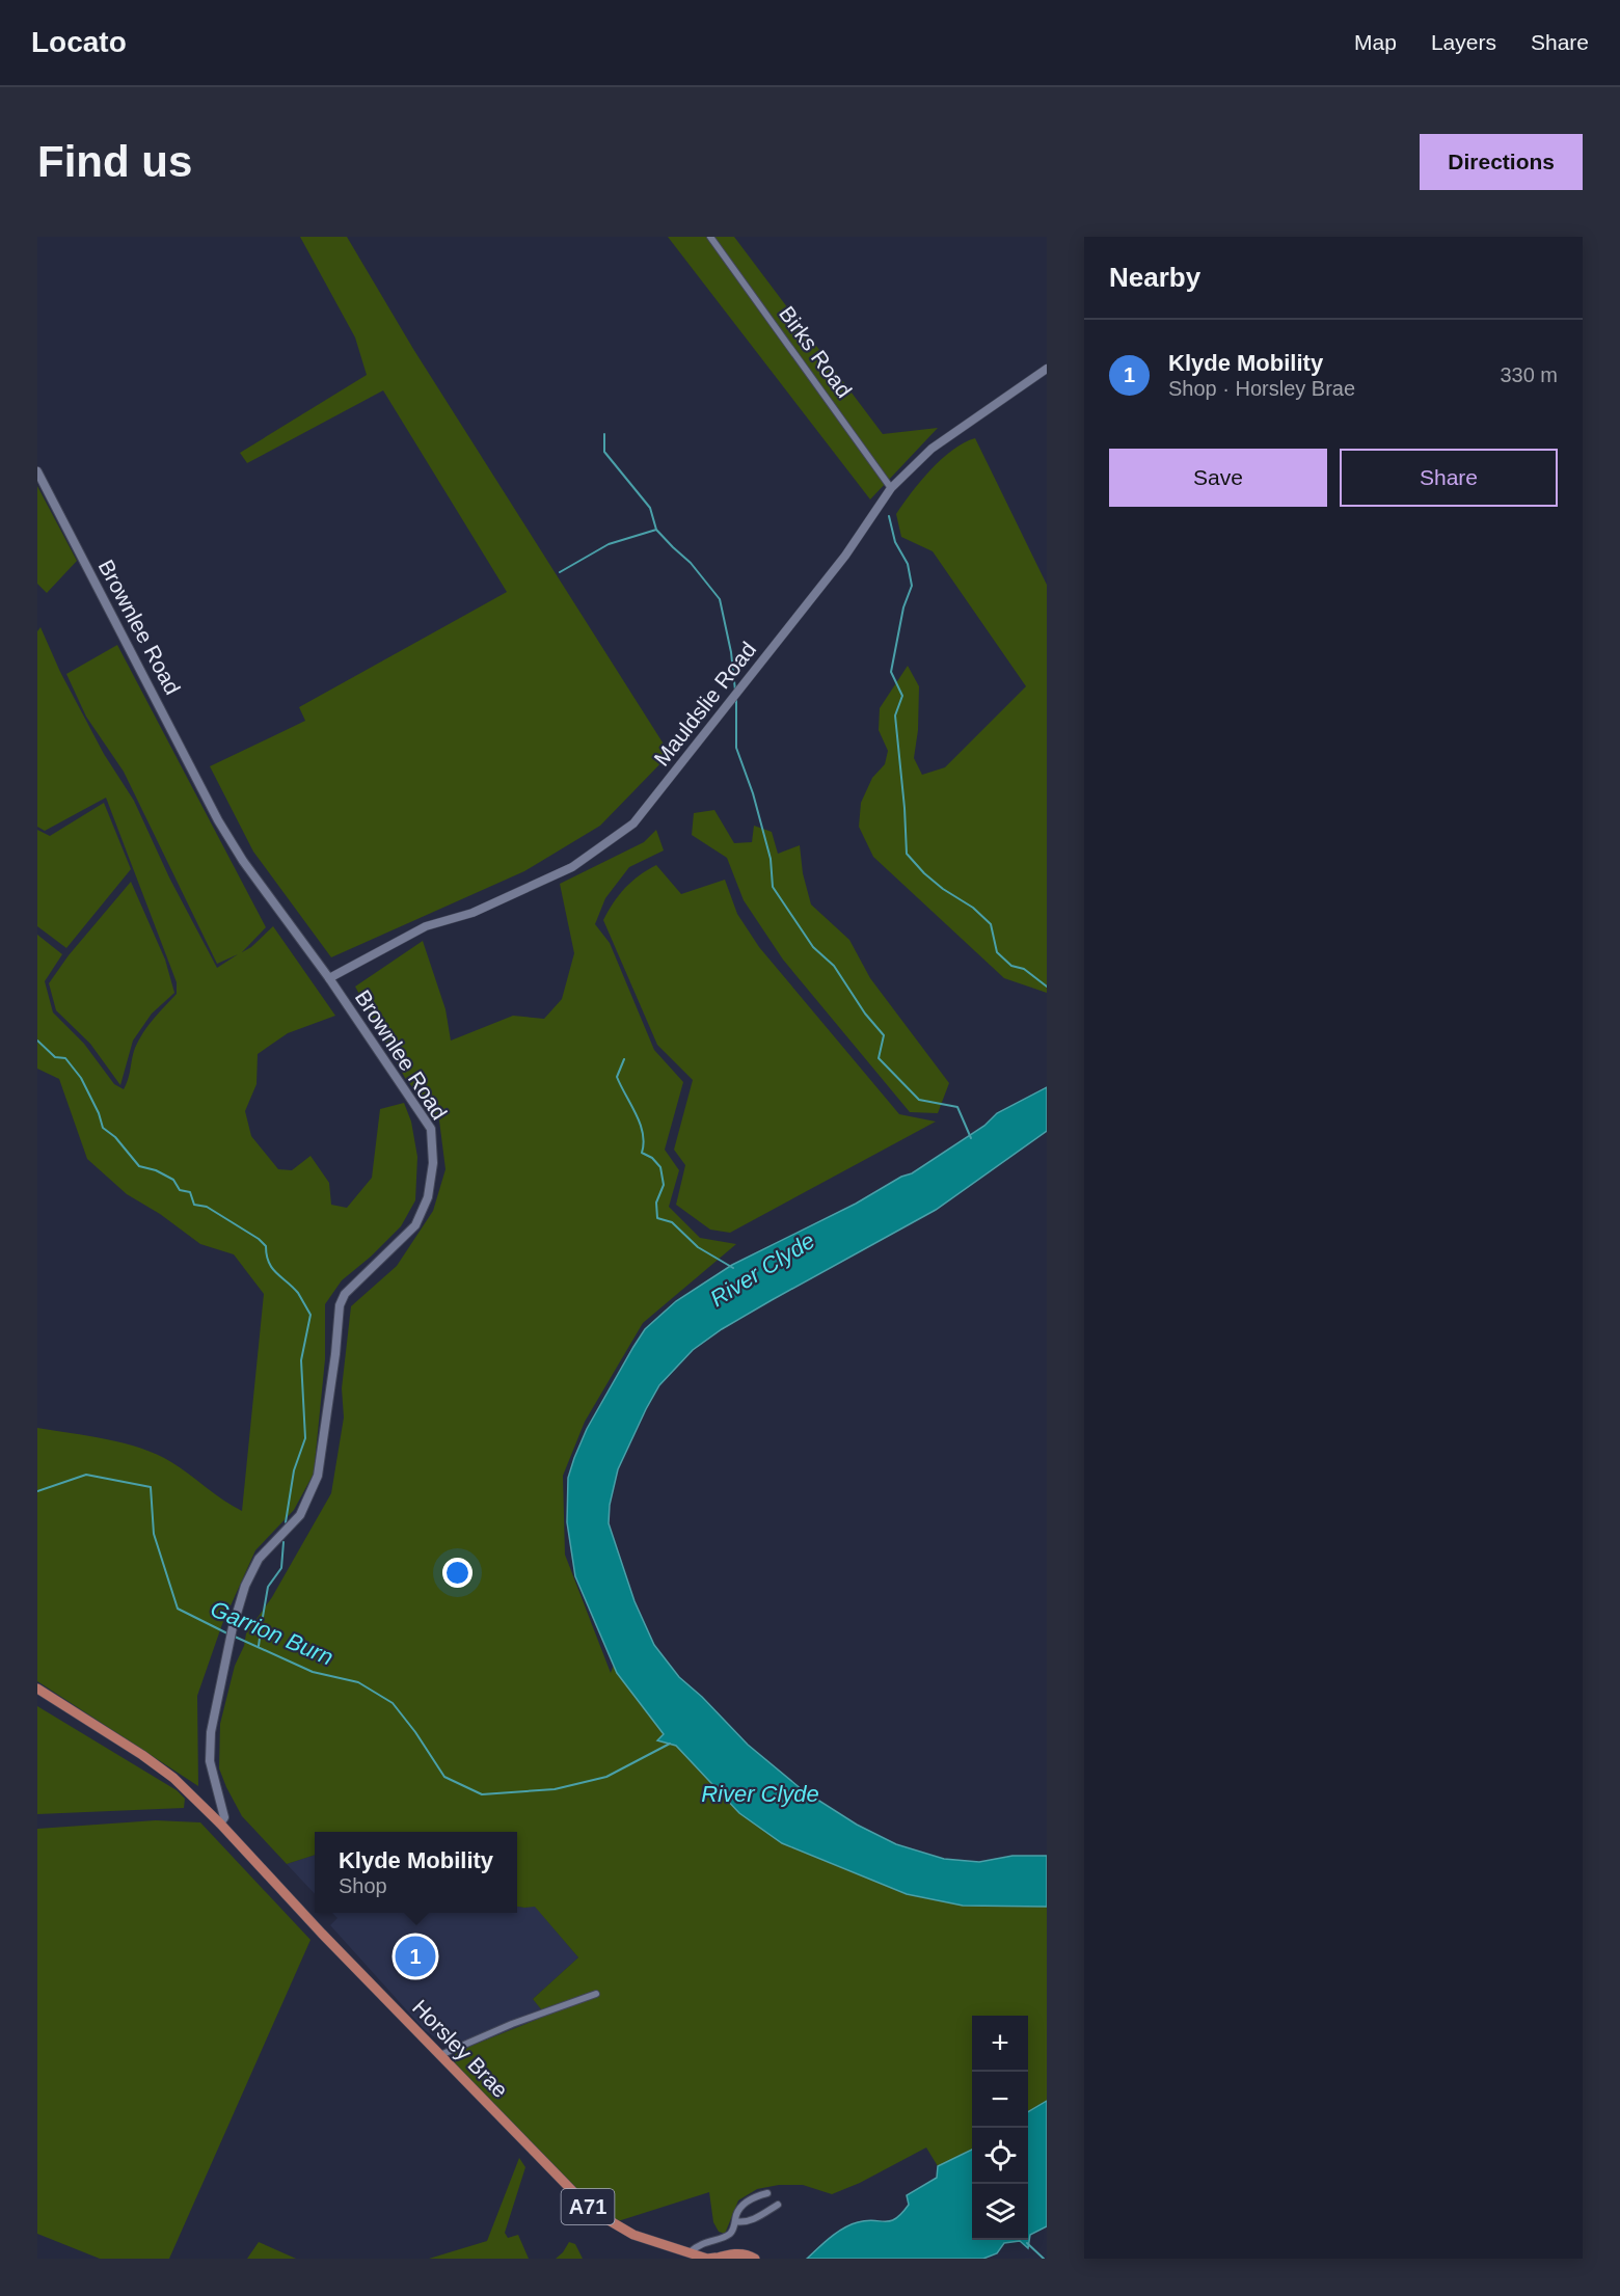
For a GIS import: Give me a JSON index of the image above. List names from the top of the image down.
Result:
{
  "streets": {
    "main road": ["Brownlee Road", "Horsley Brae", "A71"],
    "street": ["Birks Road", "Mauldslie Road"]
  },
  "crossings": [
    ["Birks Road", "Mauldslie Road"],
    ["Brownlee Road", "Mauldslie Road"],
    ["Brownlee Road", "Horsley Brae"],
    ["Horsley Brae", "A71"]
  ],
  "water": ["River Clyde", "Garrion Burn"],
  "page": {
    "header": "Locato",
    "nav": ["Map", "Layers", "Share"],
    "buttons": [
      "Directions",
      ["Save", "Share"]
    ],
    "title": "Find us",
    "heading": "Nearby",
    "list": [
      {
        "mark": "1",
        "name": "Klyde Mobility",
        "note": "Shop · Horsley Brae",
        "value": "330 m"
      }
    ],
    "popup": ["Klyde Mobility", "Shop"],
    "pins": "1",
    "map_buttons": ["+", "−"]
  }
}
